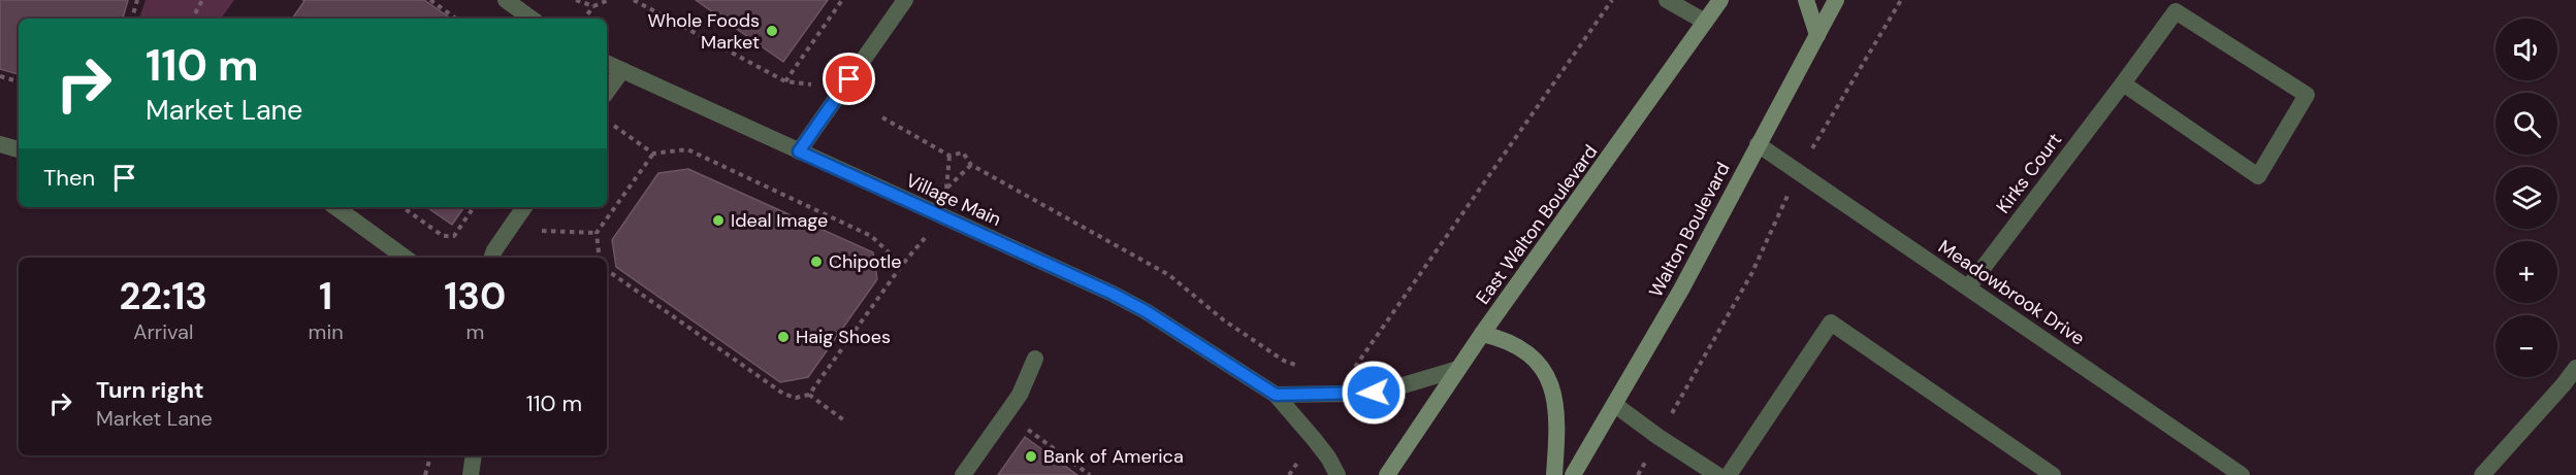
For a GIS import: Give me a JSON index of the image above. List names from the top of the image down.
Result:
{
  "streets": {
    "main road": ["East Walton Boulevard", "Walton Boulevard"],
    "street": ["Kirks Court", "Village Main", "Meadowbrook Drive"]
  },
  "crossings": [
    ["Kirks Court", "Meadowbrook Drive"],
    ["Walton Boulevard", "Meadowbrook Drive"]
  ],
  "places": [
    "Whole Foods Market",
    "Ideal Image",
    "Chipotle",
    "Haig Shoes",
    "Bank of America"
  ],
  "page": {
    "map_buttons": ["+", "−"],
    "turn": ["110 m", "Market Lane"],
    "then": "Then",
    "eta": [
      "22:13",
      "Arrival",
      "1",
      "min",
      "130",
      "m"
    ],
    "list": [
      {
        "name": "Turn right",
        "note": "Market Lane",
        "value": "110 m"
      }
    ]
  }
}
